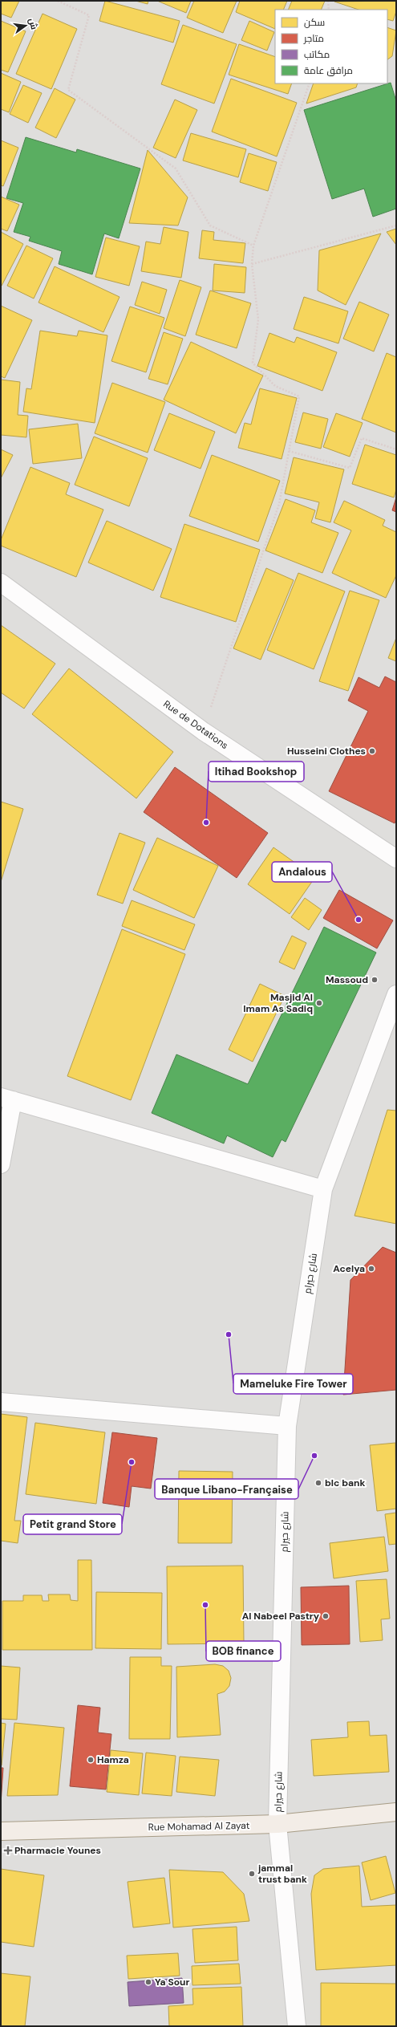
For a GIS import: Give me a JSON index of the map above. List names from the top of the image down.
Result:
{
  "streets": {
    "main road": ["Rue Mohamad Al Zayat"],
    "street": ["Rue de Dotations", "شارع حيرام"]
  },
  "crossings": [
    ["شارع حيرام", "Rue Mohamad Al Zayat"]
  ],
  "places": {
    "other": [
      "Husseini Clothes",
      "Itihad Bookshop",
      "Andalous",
      "Massoud",
      "Masjid Al Imam As Sadiq",
      "Acelya",
      "Mameluke Fire Tower",
      "Banque Libano-Française",
      "Petit grand Store",
      "blc bank",
      "BOB finance",
      "Al Nabeel Pastry",
      "Hamza",
      "jammal trust bank",
      "Ya Sour"
    ],
    "health": ["Pharmacie Younes"]
  },
  "legend": [
    "سكن",
    "متاجر",
    "مكاتب",
    "مرافق عامة"
  ],
  "north": "right"
}
